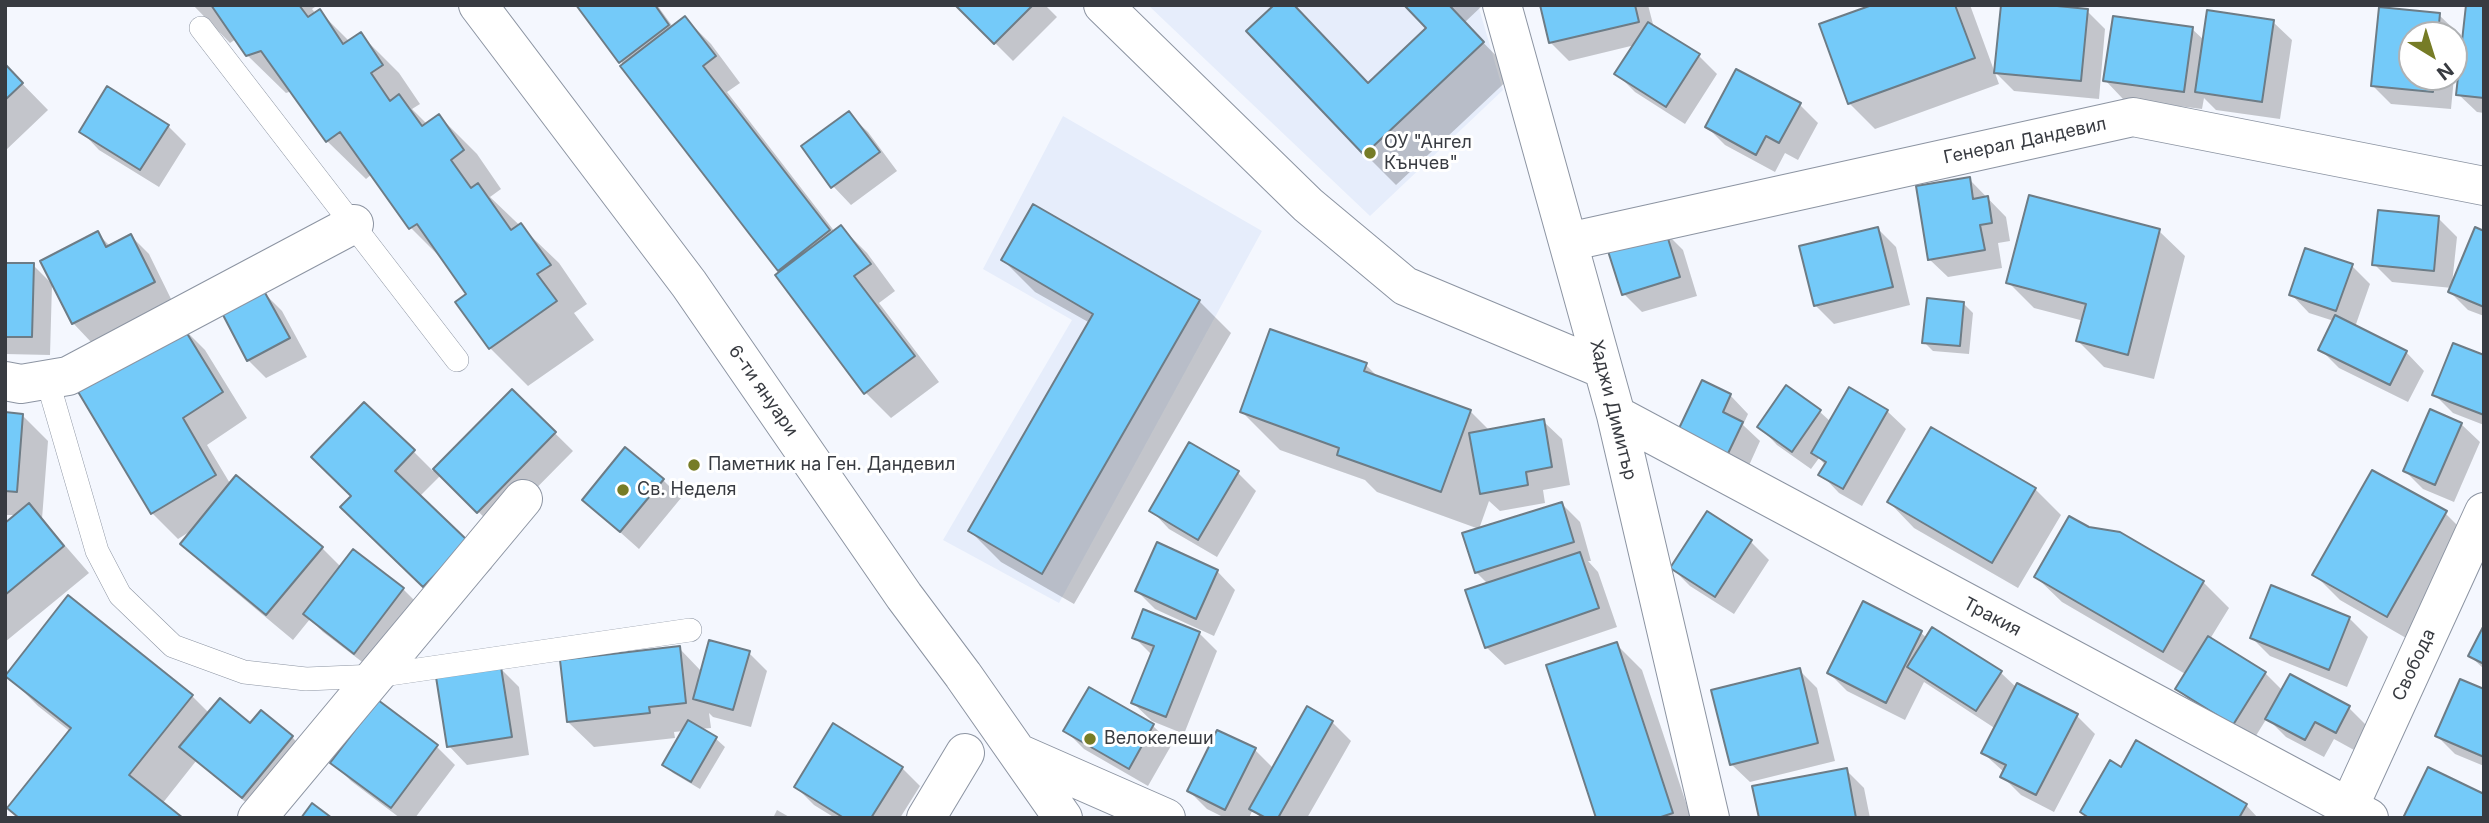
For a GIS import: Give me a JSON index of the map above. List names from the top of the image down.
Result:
{
  "streets": {
    "street": [
      "Генерал Дандевил",
      "6-ти януари",
      "Хаджи Димитър",
      "Тракия",
      "Свобода"
    ]
  },
  "crossings": [
    ["Генерал Дандевил", "Хаджи Димитър"],
    ["Хаджи Димитър", "Тракия"],
    ["Тракия", "Свобода"]
  ],
  "places": [
    "ОУ \"Ангел Кънчев\"",
    "Паметник на Ген. Дандевил",
    "Св. Неделя",
    "Велокелеши"
  ],
  "north": "bottom right"
}
